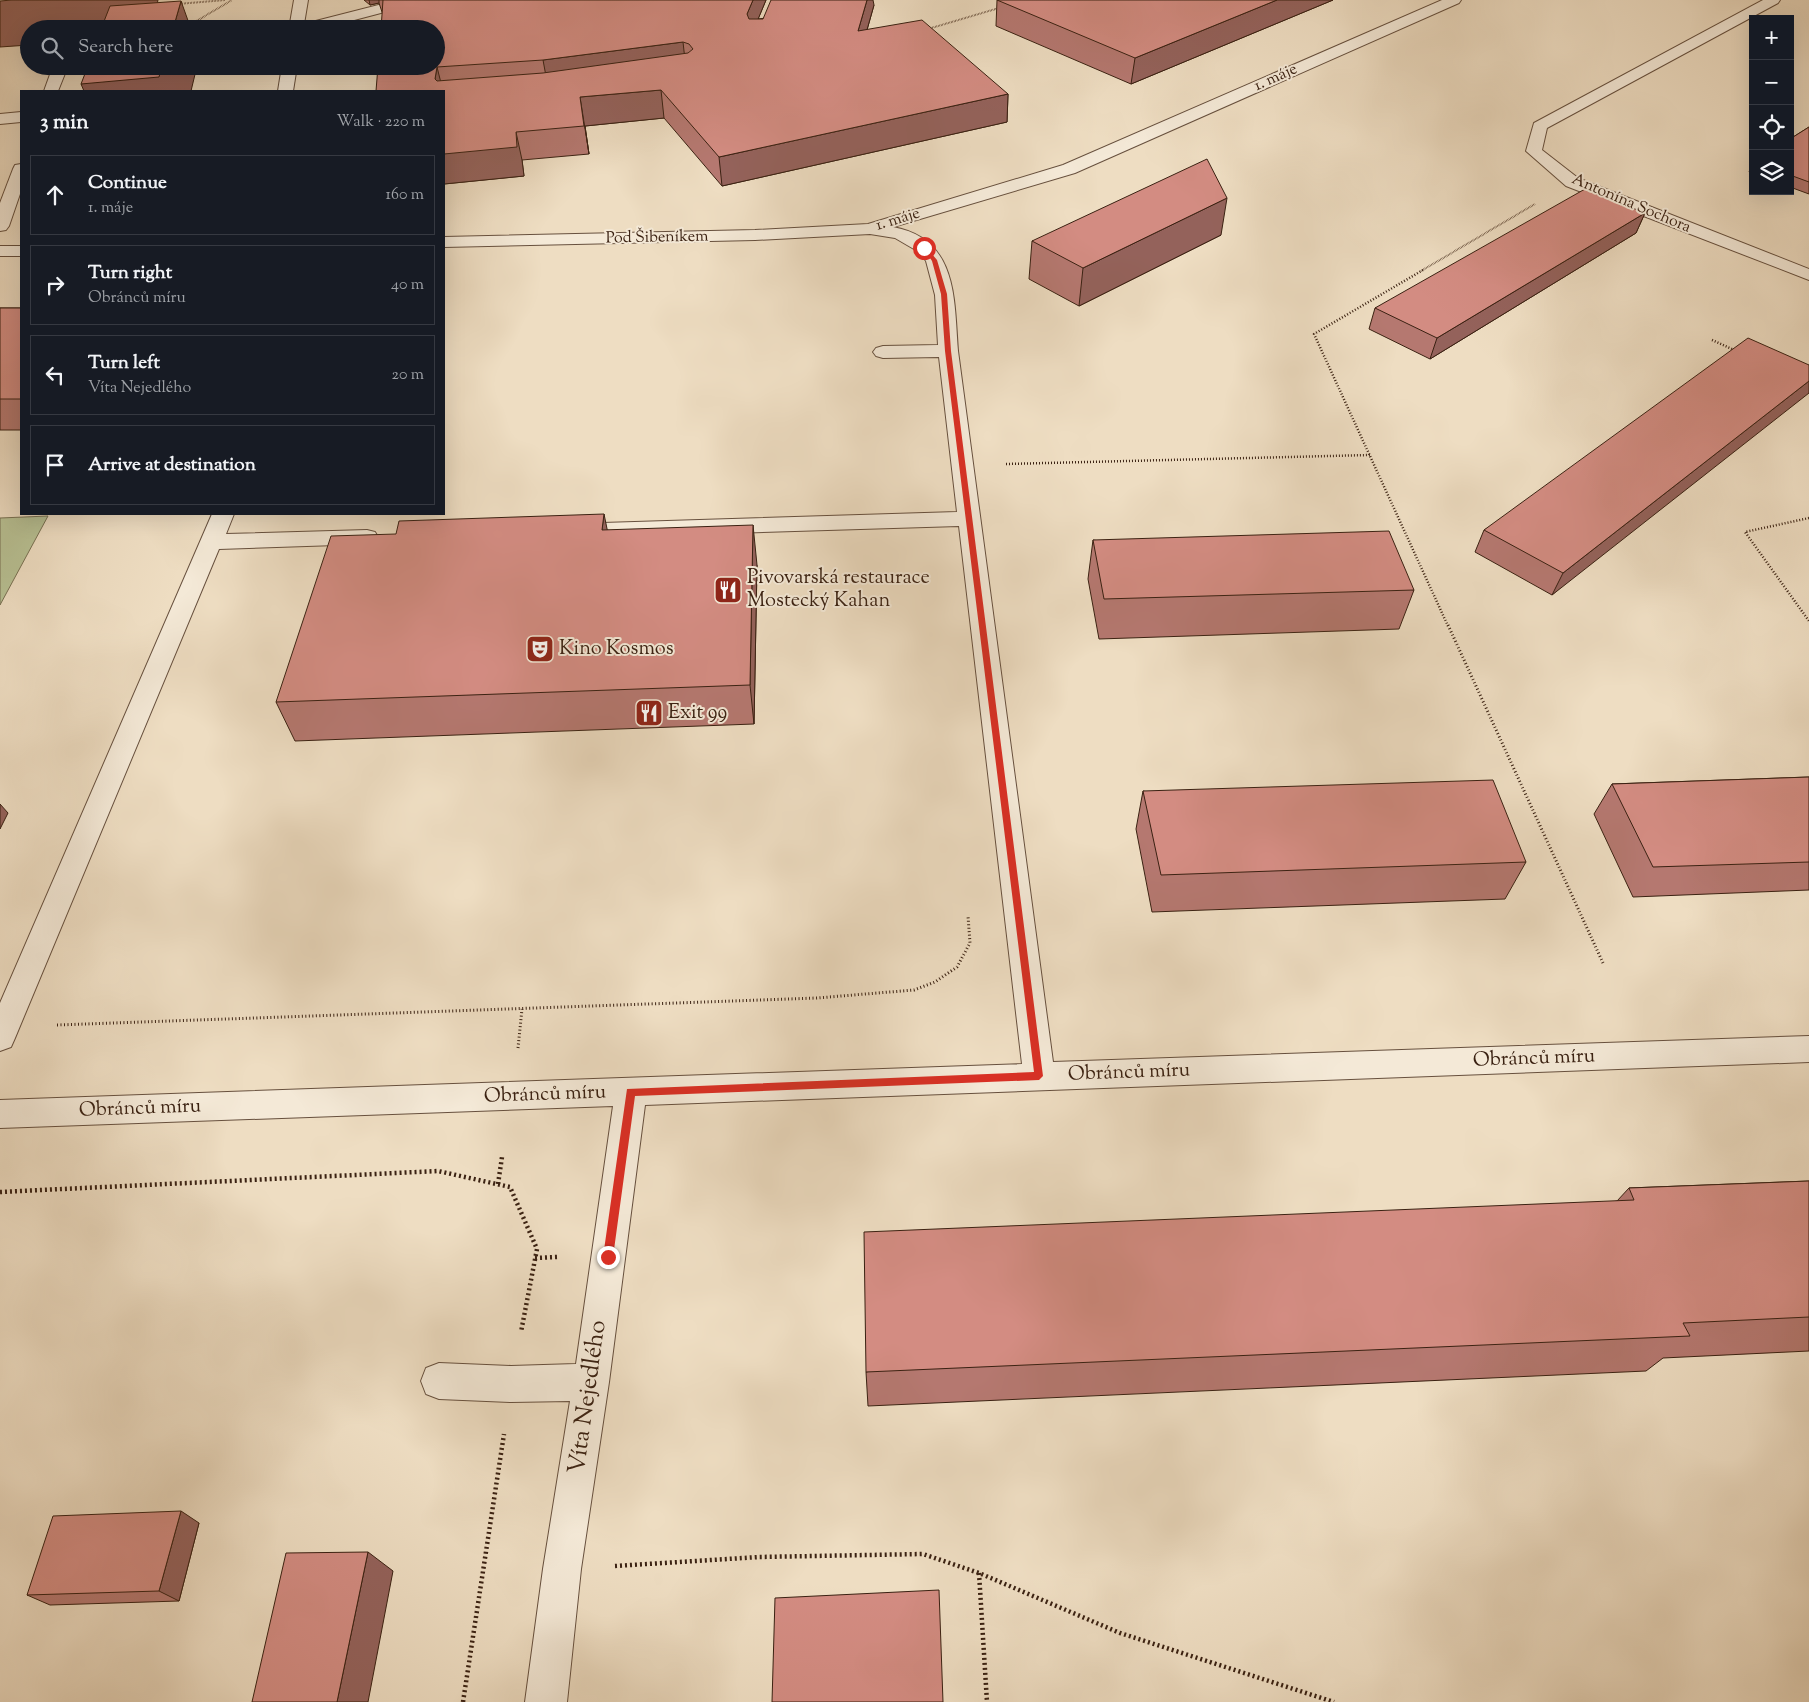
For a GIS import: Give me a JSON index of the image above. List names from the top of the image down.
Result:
{
  "streets": {
    "street": [
      "1. máje",
      "Antonína Sochora",
      "Pod Šibeníkem",
      "Obránců míru",
      "Víta Nejedlého"
    ]
  },
  "crossings": [
    ["1. máje", "Pod Šibeníkem"],
    ["1. máje", "Obránců míru"],
    ["Obránců míru", "Víta Nejedlého"]
  ],
  "places": {
    "restaurant": ["Pivovarská restaurace Mostecký Kahan", "Exit 99"],
    "theatre": ["Kino Kosmos"]
  },
  "page": {
    "map_buttons": ["+", "−"],
    "search": "Search here",
    "heading": ["3 min", "Walk · 220 m"],
    "list": [
      ["Continue", "1. máje", "160 m"],
      ["Turn right", "Obránců míru", "40 m"],
      ["Turn left", "Víta Nejedlého", "20 m"],
      "Arrive at destination"
    ]
  }
}
